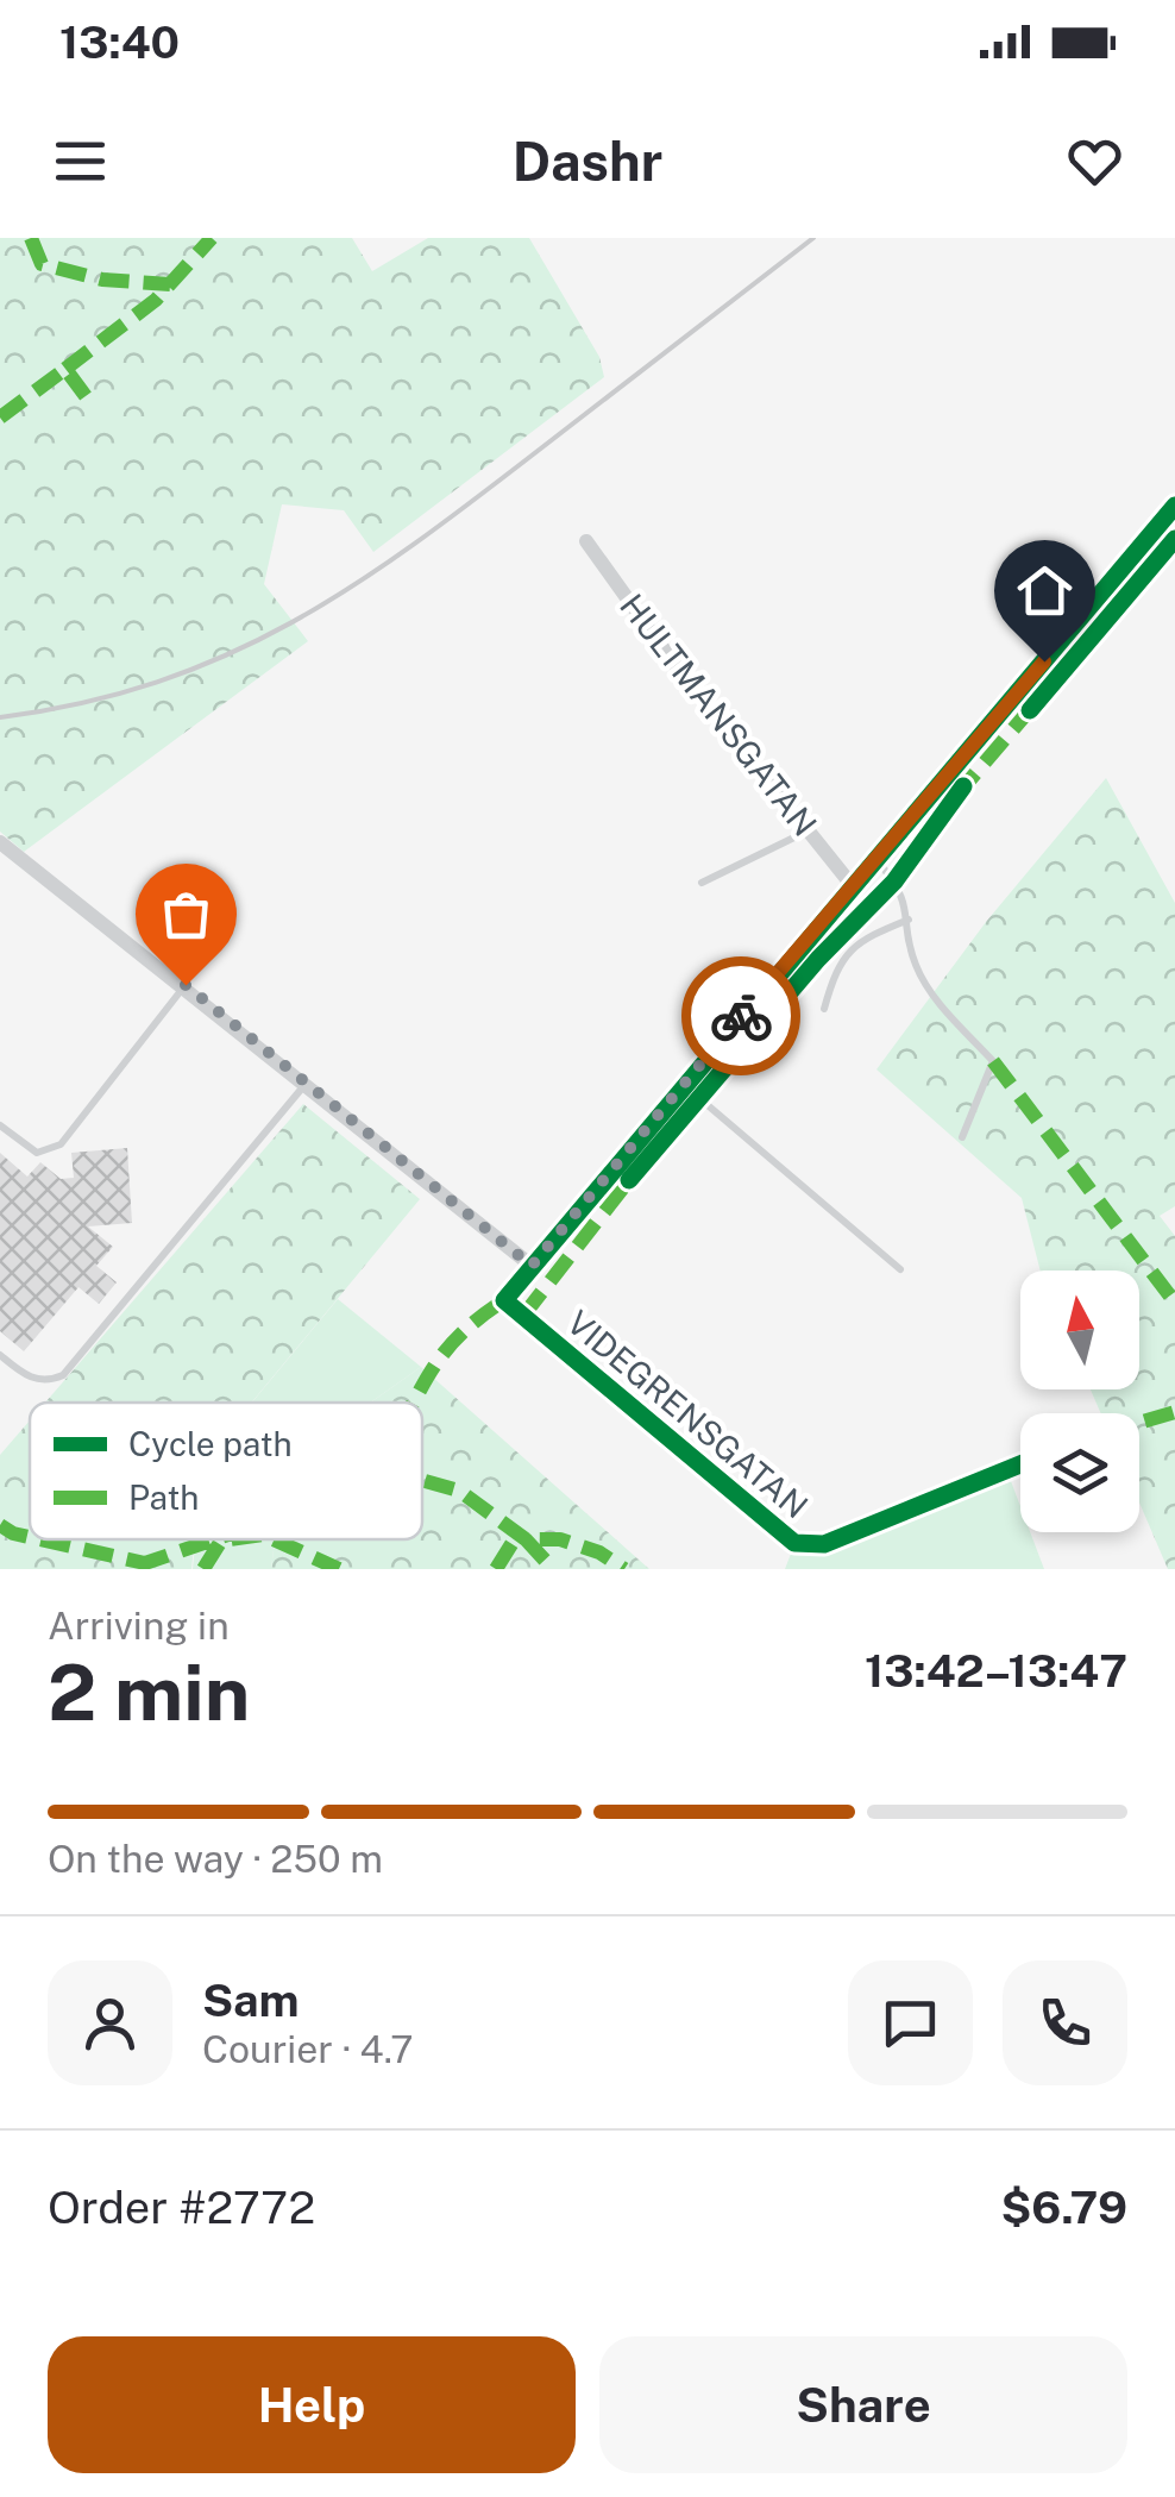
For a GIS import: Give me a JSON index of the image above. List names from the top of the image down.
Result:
{
  "streets": {
    "street": ["HULTMANSGATAN", "VIDEGRENSGATAN"]
  },
  "legend": ["Cycle path", "Path"],
  "north": "top",
  "page": {
    "status": "13:40",
    "header": "Dashr",
    "heading": ["2 min", "Arriving in", "13:42–13:47"],
    "panel": [
      "Sam",
      "Courier · 4.7",
      "Order #2772",
      "$6.79"
    ],
    "bar": "On the way · 250 m",
    "buttons": ["Help", "Share"]
  }
}
